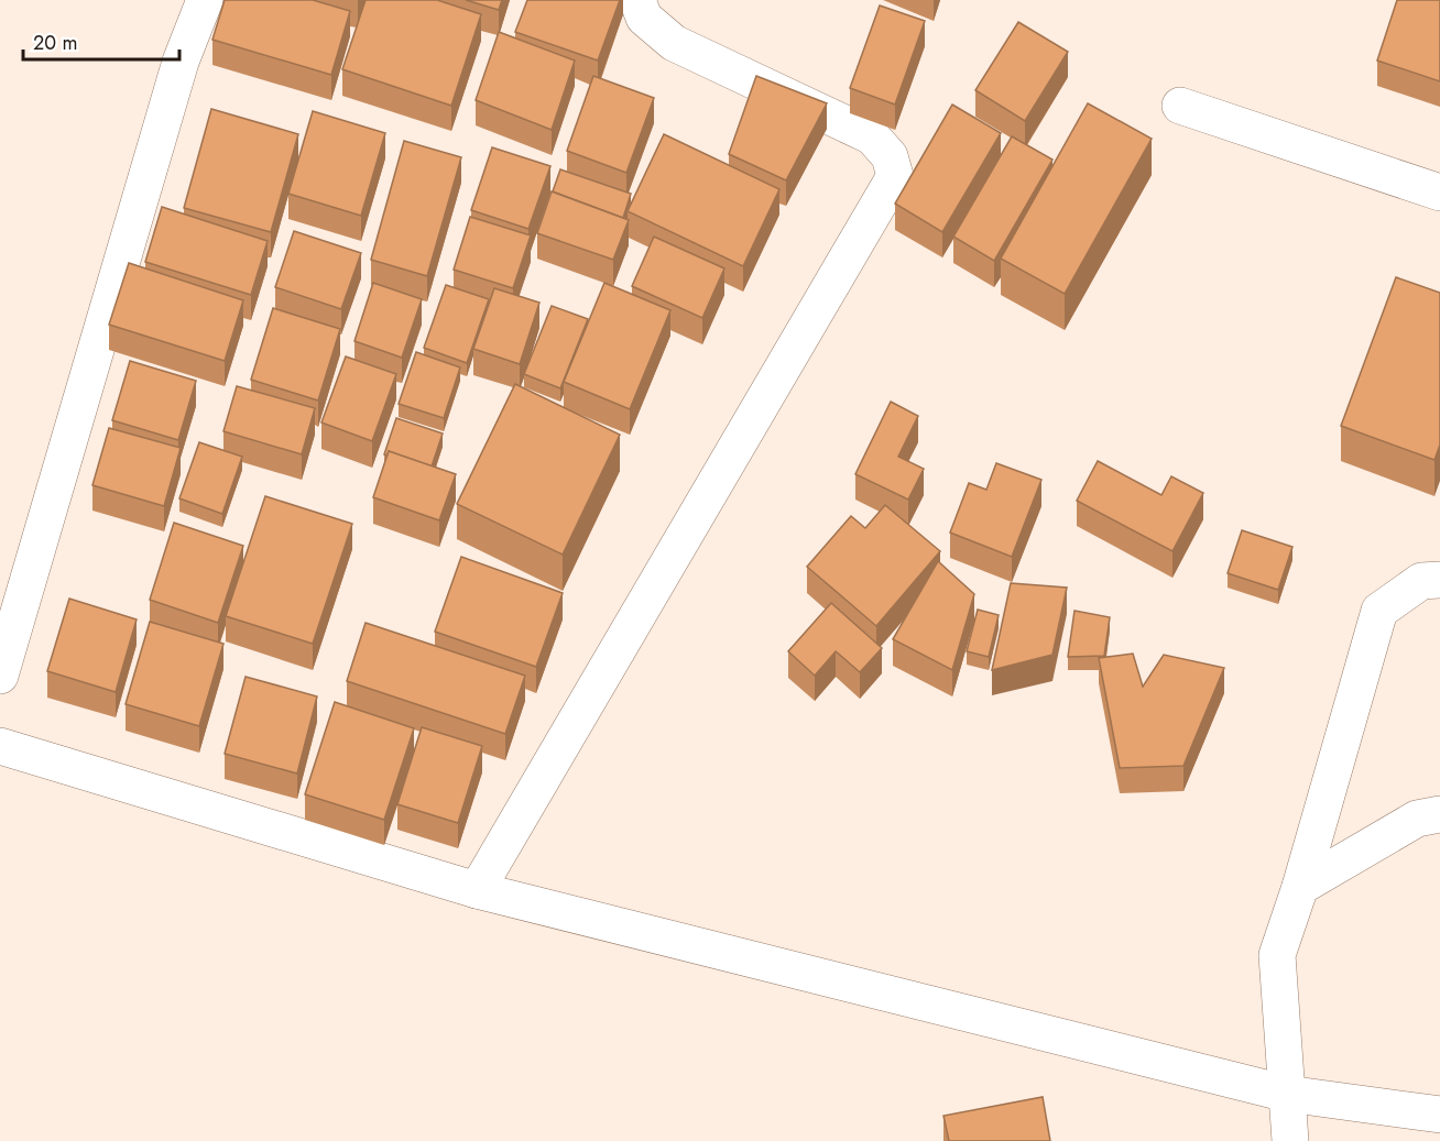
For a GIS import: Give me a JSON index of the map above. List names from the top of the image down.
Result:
{
  "scale_bar": "20 m"
}
